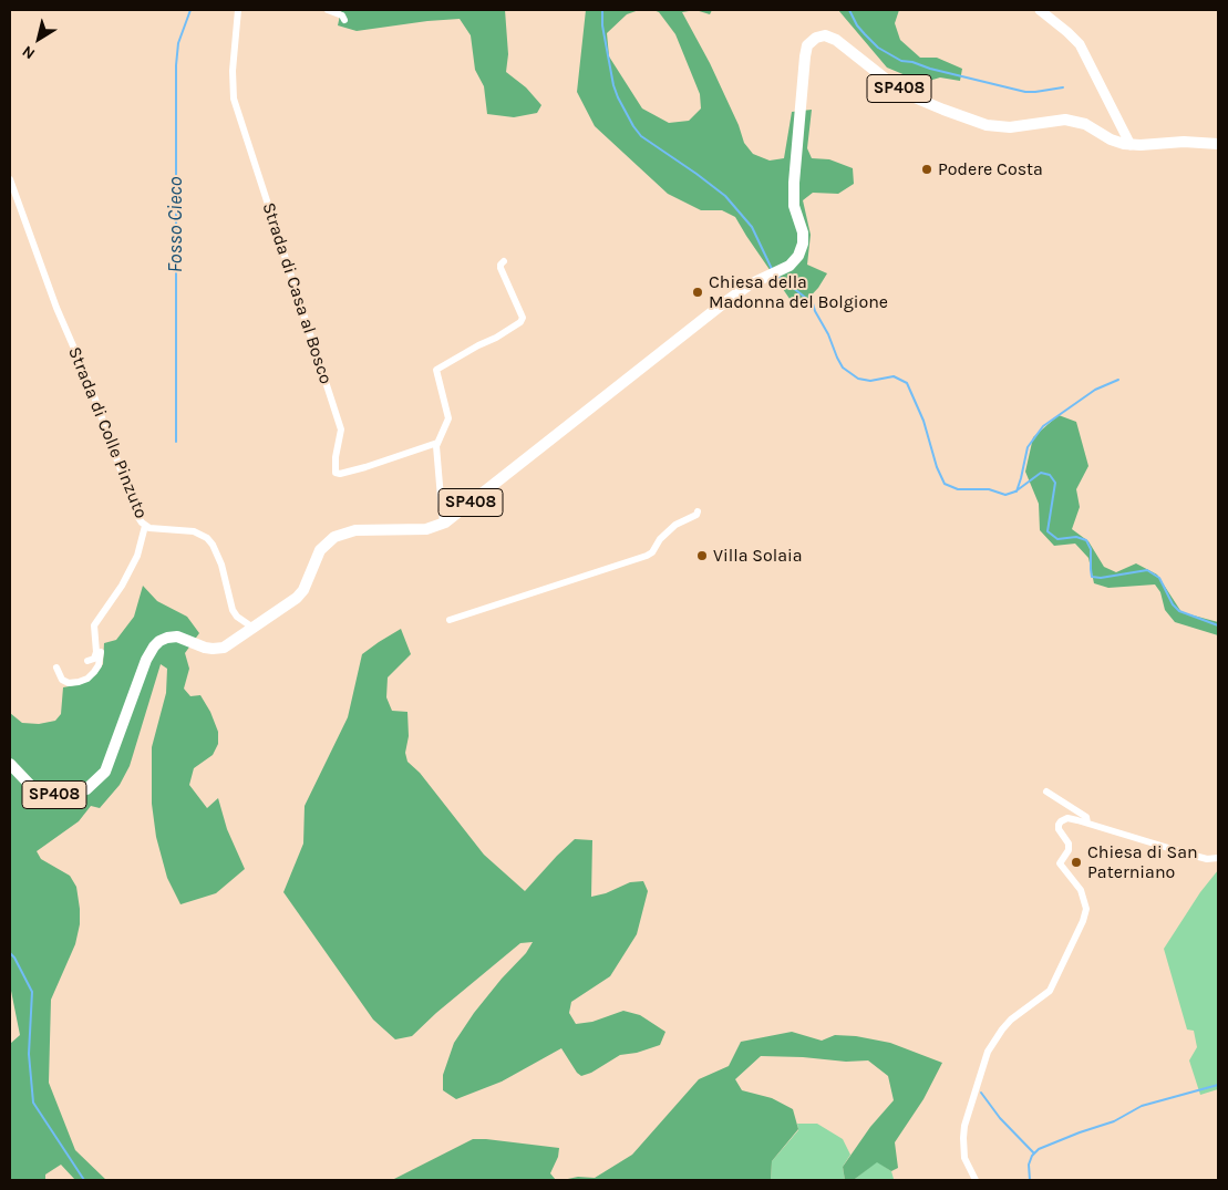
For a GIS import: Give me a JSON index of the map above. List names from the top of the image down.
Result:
{
  "streets": {
    "main road": ["SP408"],
    "street": ["Strada di Casa al Bosco", "Strada di Colle Pinzuto"]
  },
  "crossings": [
    ["SP408", "Strada di Colle Pinzuto"]
  ],
  "water": ["Fosso Cieco"],
  "places": [
    "Podere Costa",
    "Chiesa della Madonna del Bolgione",
    "Villa Solaia",
    "Chiesa di San Paterniano"
  ],
  "north": "bottom left"
}
